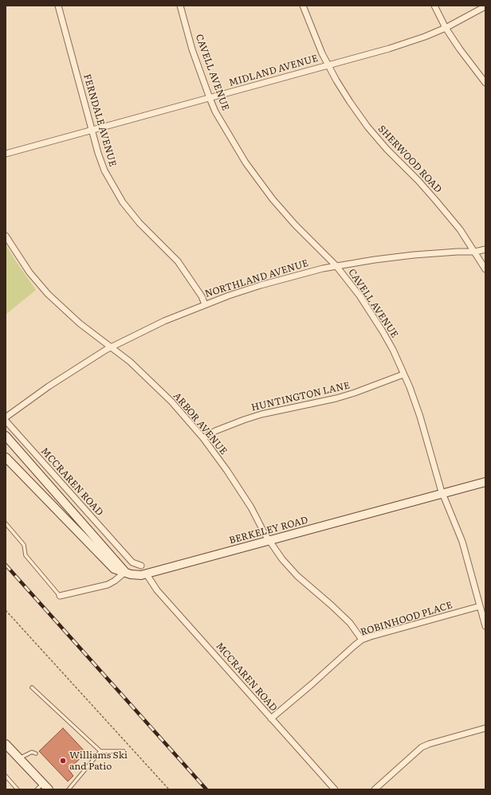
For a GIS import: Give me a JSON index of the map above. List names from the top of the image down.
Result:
{
  "streets": {
    "street": [
      "MIDLAND AVENUE",
      "CAVELL AVENUE",
      "FERNDALE AVENUE",
      "SHERWOOD ROAD",
      "NORTHLAND AVENUE",
      "HUNTINGTON LANE",
      "ARBOR AVENUE",
      "MCCRAREN ROAD",
      "BERKELEY ROAD",
      "ROBINHOOD PLACE"
    ]
  },
  "crossings": [
    ["MIDLAND AVENUE", "CAVELL AVENUE"],
    ["MIDLAND AVENUE", "FERNDALE AVENUE"],
    ["MIDLAND AVENUE", "SHERWOOD ROAD"],
    ["CAVELL AVENUE", "NORTHLAND AVENUE"],
    ["CAVELL AVENUE", "HUNTINGTON LANE"],
    ["CAVELL AVENUE", "BERKELEY ROAD"],
    ["CAVELL AVENUE", "ROBINHOOD PLACE"],
    ["FERNDALE AVENUE", "NORTHLAND AVENUE"],
    ["SHERWOOD ROAD", "NORTHLAND AVENUE"],
    ["NORTHLAND AVENUE", "ARBOR AVENUE"],
    ["HUNTINGTON LANE", "ARBOR AVENUE"],
    ["ARBOR AVENUE", "BERKELEY ROAD"],
    ["ARBOR AVENUE", "ROBINHOOD PLACE"],
    ["MCCRAREN ROAD", "BERKELEY ROAD"],
    ["MCCRAREN ROAD", "ROBINHOOD PLACE"]
  ],
  "places": ["Williams Ski and Patio"]
}
